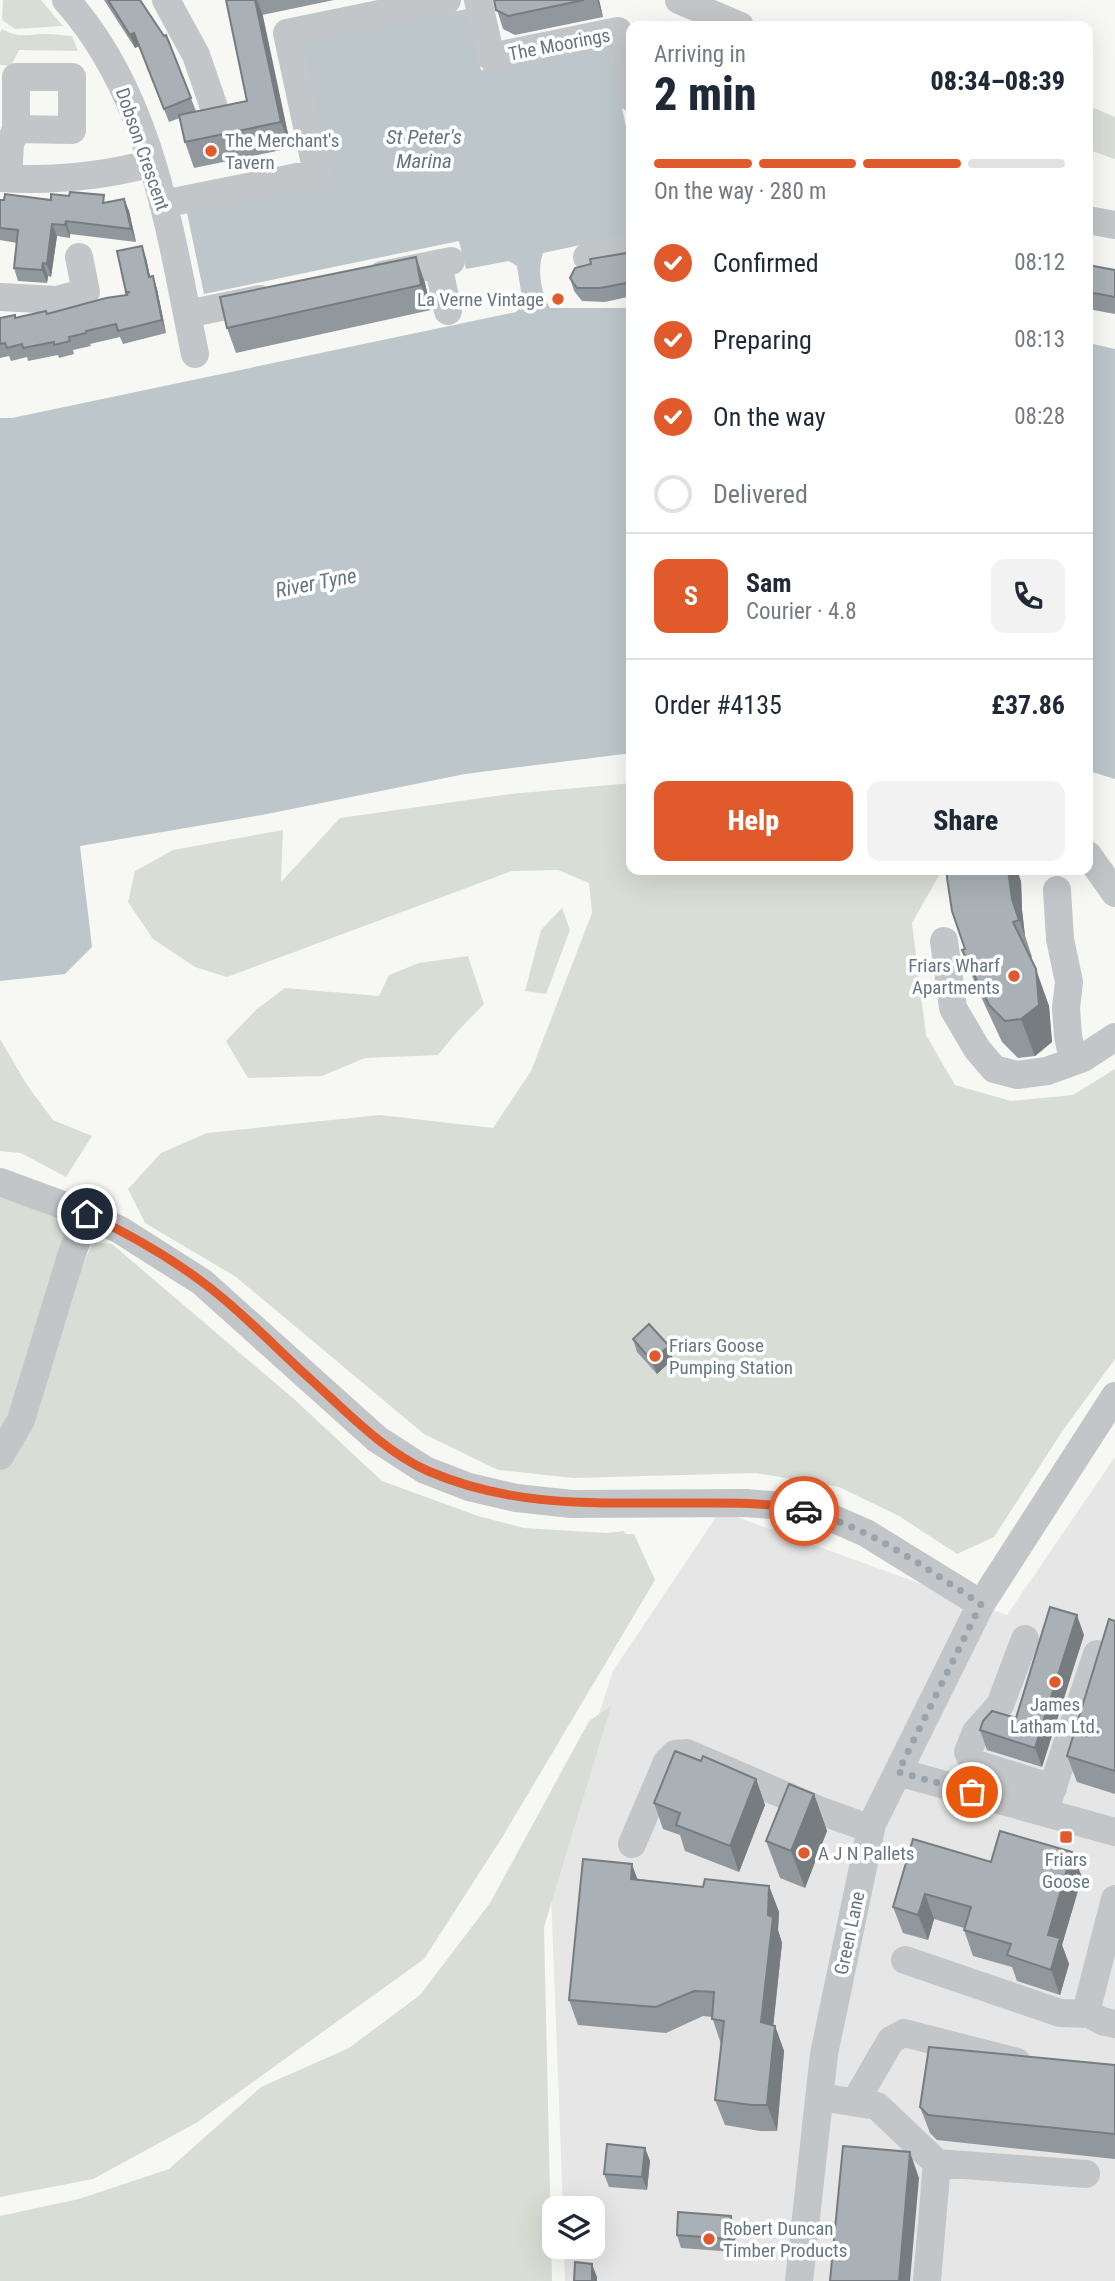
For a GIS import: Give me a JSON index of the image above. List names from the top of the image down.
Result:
{
  "streets": {
    "street": ["The Moorings", "Dobson Crescent", "Green Lane"]
  },
  "water": ["St Peter's Marina", "River Tyne"],
  "places": {
    "other": [
      "The Merchant's Tavern",
      "La Verne Vintage",
      "Friars Wharf Apartments",
      "Friars Goose Pumping Station",
      "James Latham Ltd.",
      "A J N Pallets",
      "Robert Duncan Timber Products"
    ],
    "transit": ["Friars Goose"]
  },
  "page": {
    "heading": ["2 min", "Arriving in", "08:34–08:39"],
    "panel": [
      "Sam",
      "Courier · 4.8",
      "Order #4135",
      "£37.86"
    ],
    "bar": "On the way · 280 m",
    "list": [
      ["Confirmed", "08:12"],
      ["Preparing", "08:13"],
      ["On the way", "08:28"],
      "Delivered"
    ],
    "round": "S",
    "buttons": ["Help", "Share"]
  }
}
